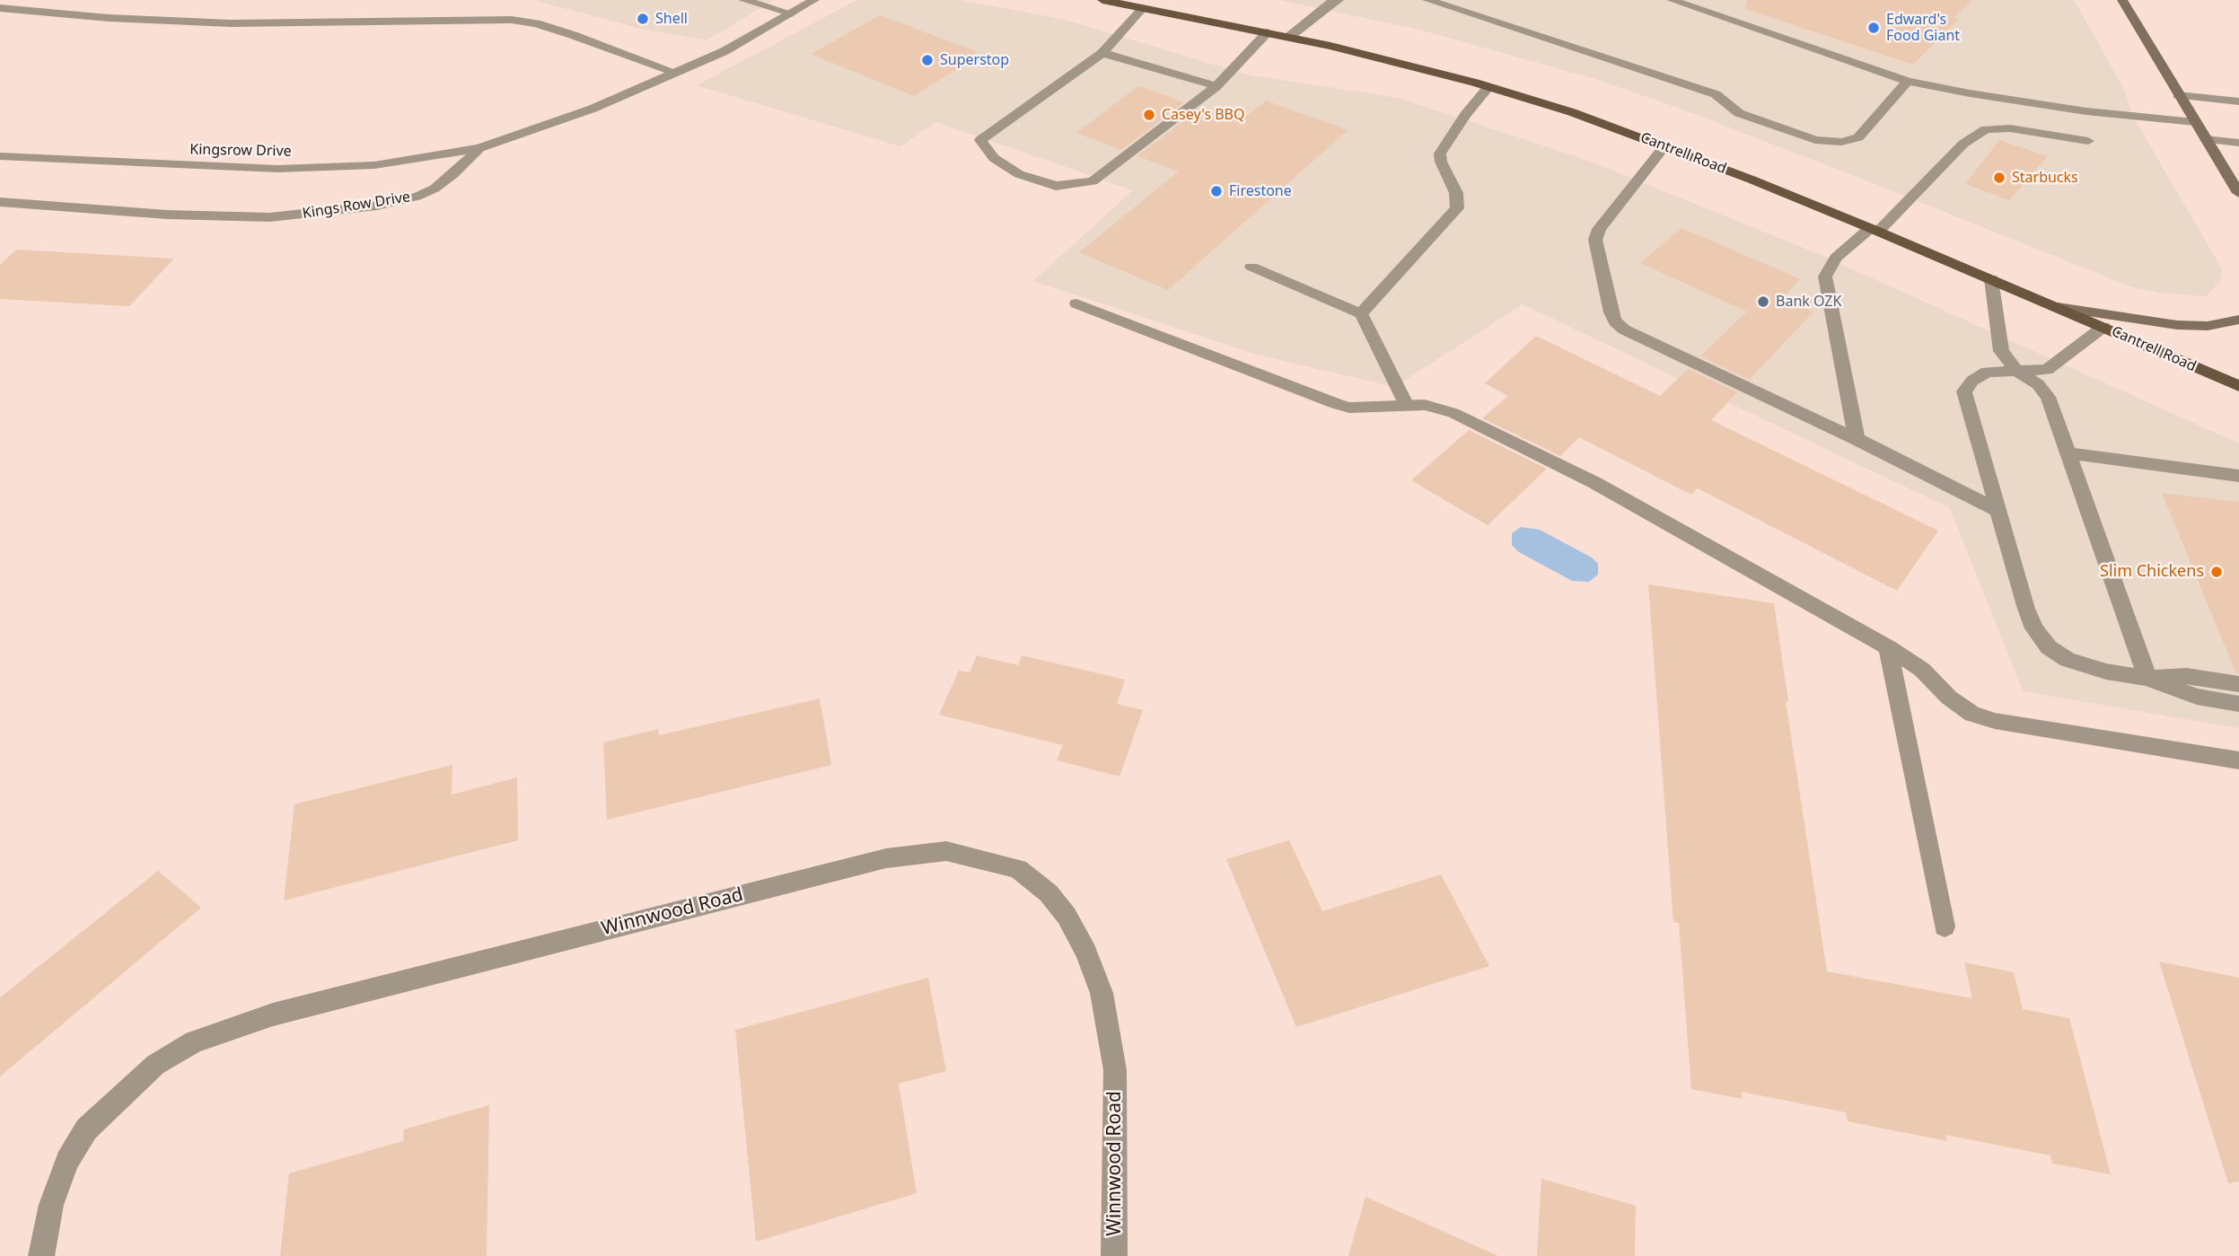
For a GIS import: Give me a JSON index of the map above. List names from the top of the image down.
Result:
{
  "streets": {
    "main road": ["Cantrell Road"],
    "street": ["Kingsrow Drive", "Kings Row Drive", "Winnwood Road"]
  },
  "crossings": [
    ["Kingsrow Drive", "Kings Row Drive"]
  ],
  "places": [
    "Shell",
    "Edward's Food Giant",
    "Superstop",
    "Casey's BBQ",
    "Starbucks",
    "Firestone",
    "Bank OZK",
    "Slim Chickens"
  ]
}
